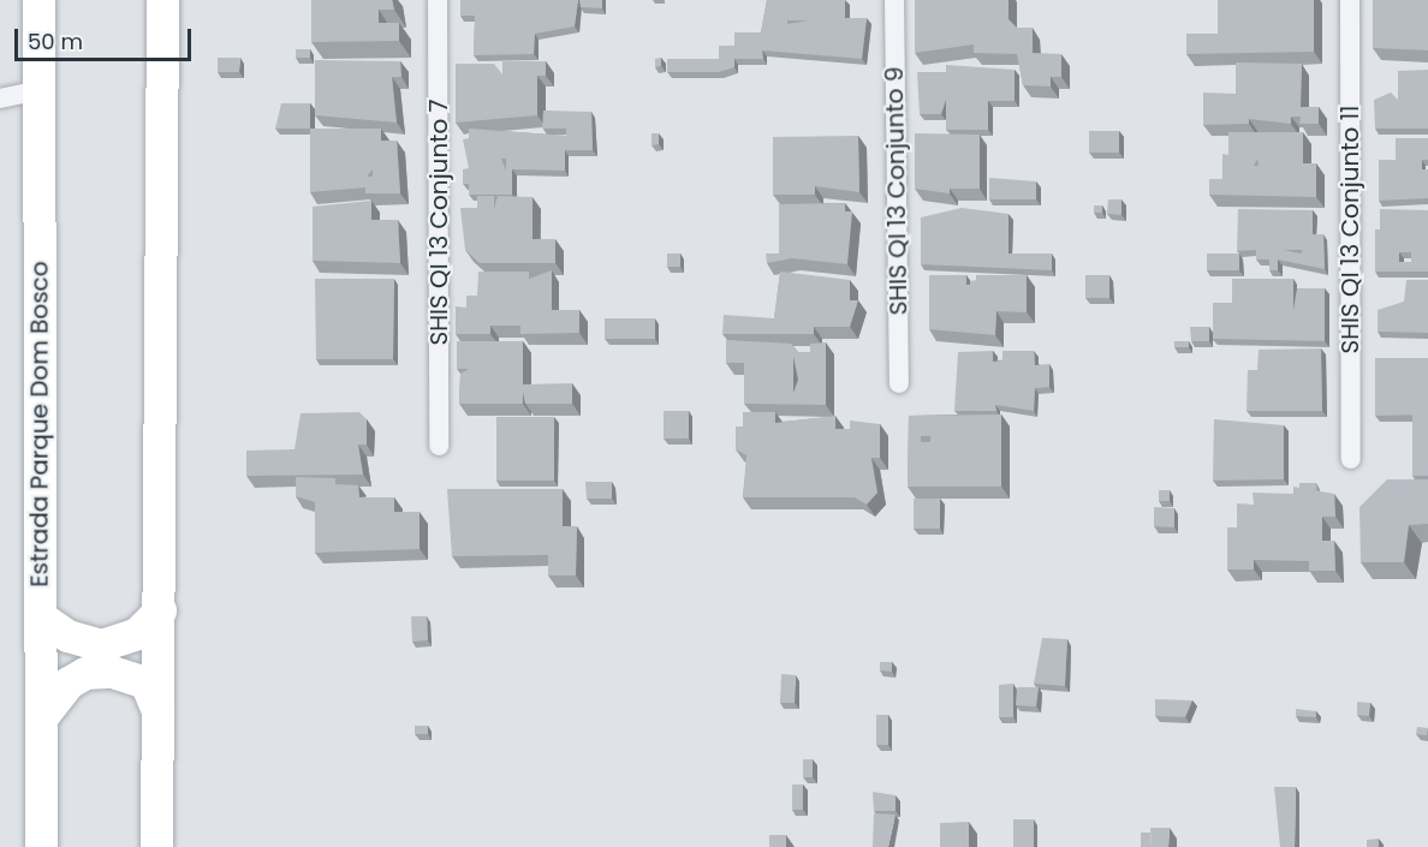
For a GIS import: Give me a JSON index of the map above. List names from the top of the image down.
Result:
{
  "streets": {
    "main road": ["Estrada Parque Dom Bosco"],
    "street": ["SHIS QI 13 Conjunto 9", "SHIS QI 13 Conjunto 7", "SHIS QI 13 Conjunto 11"]
  },
  "scale_bar": "50 m"
}
